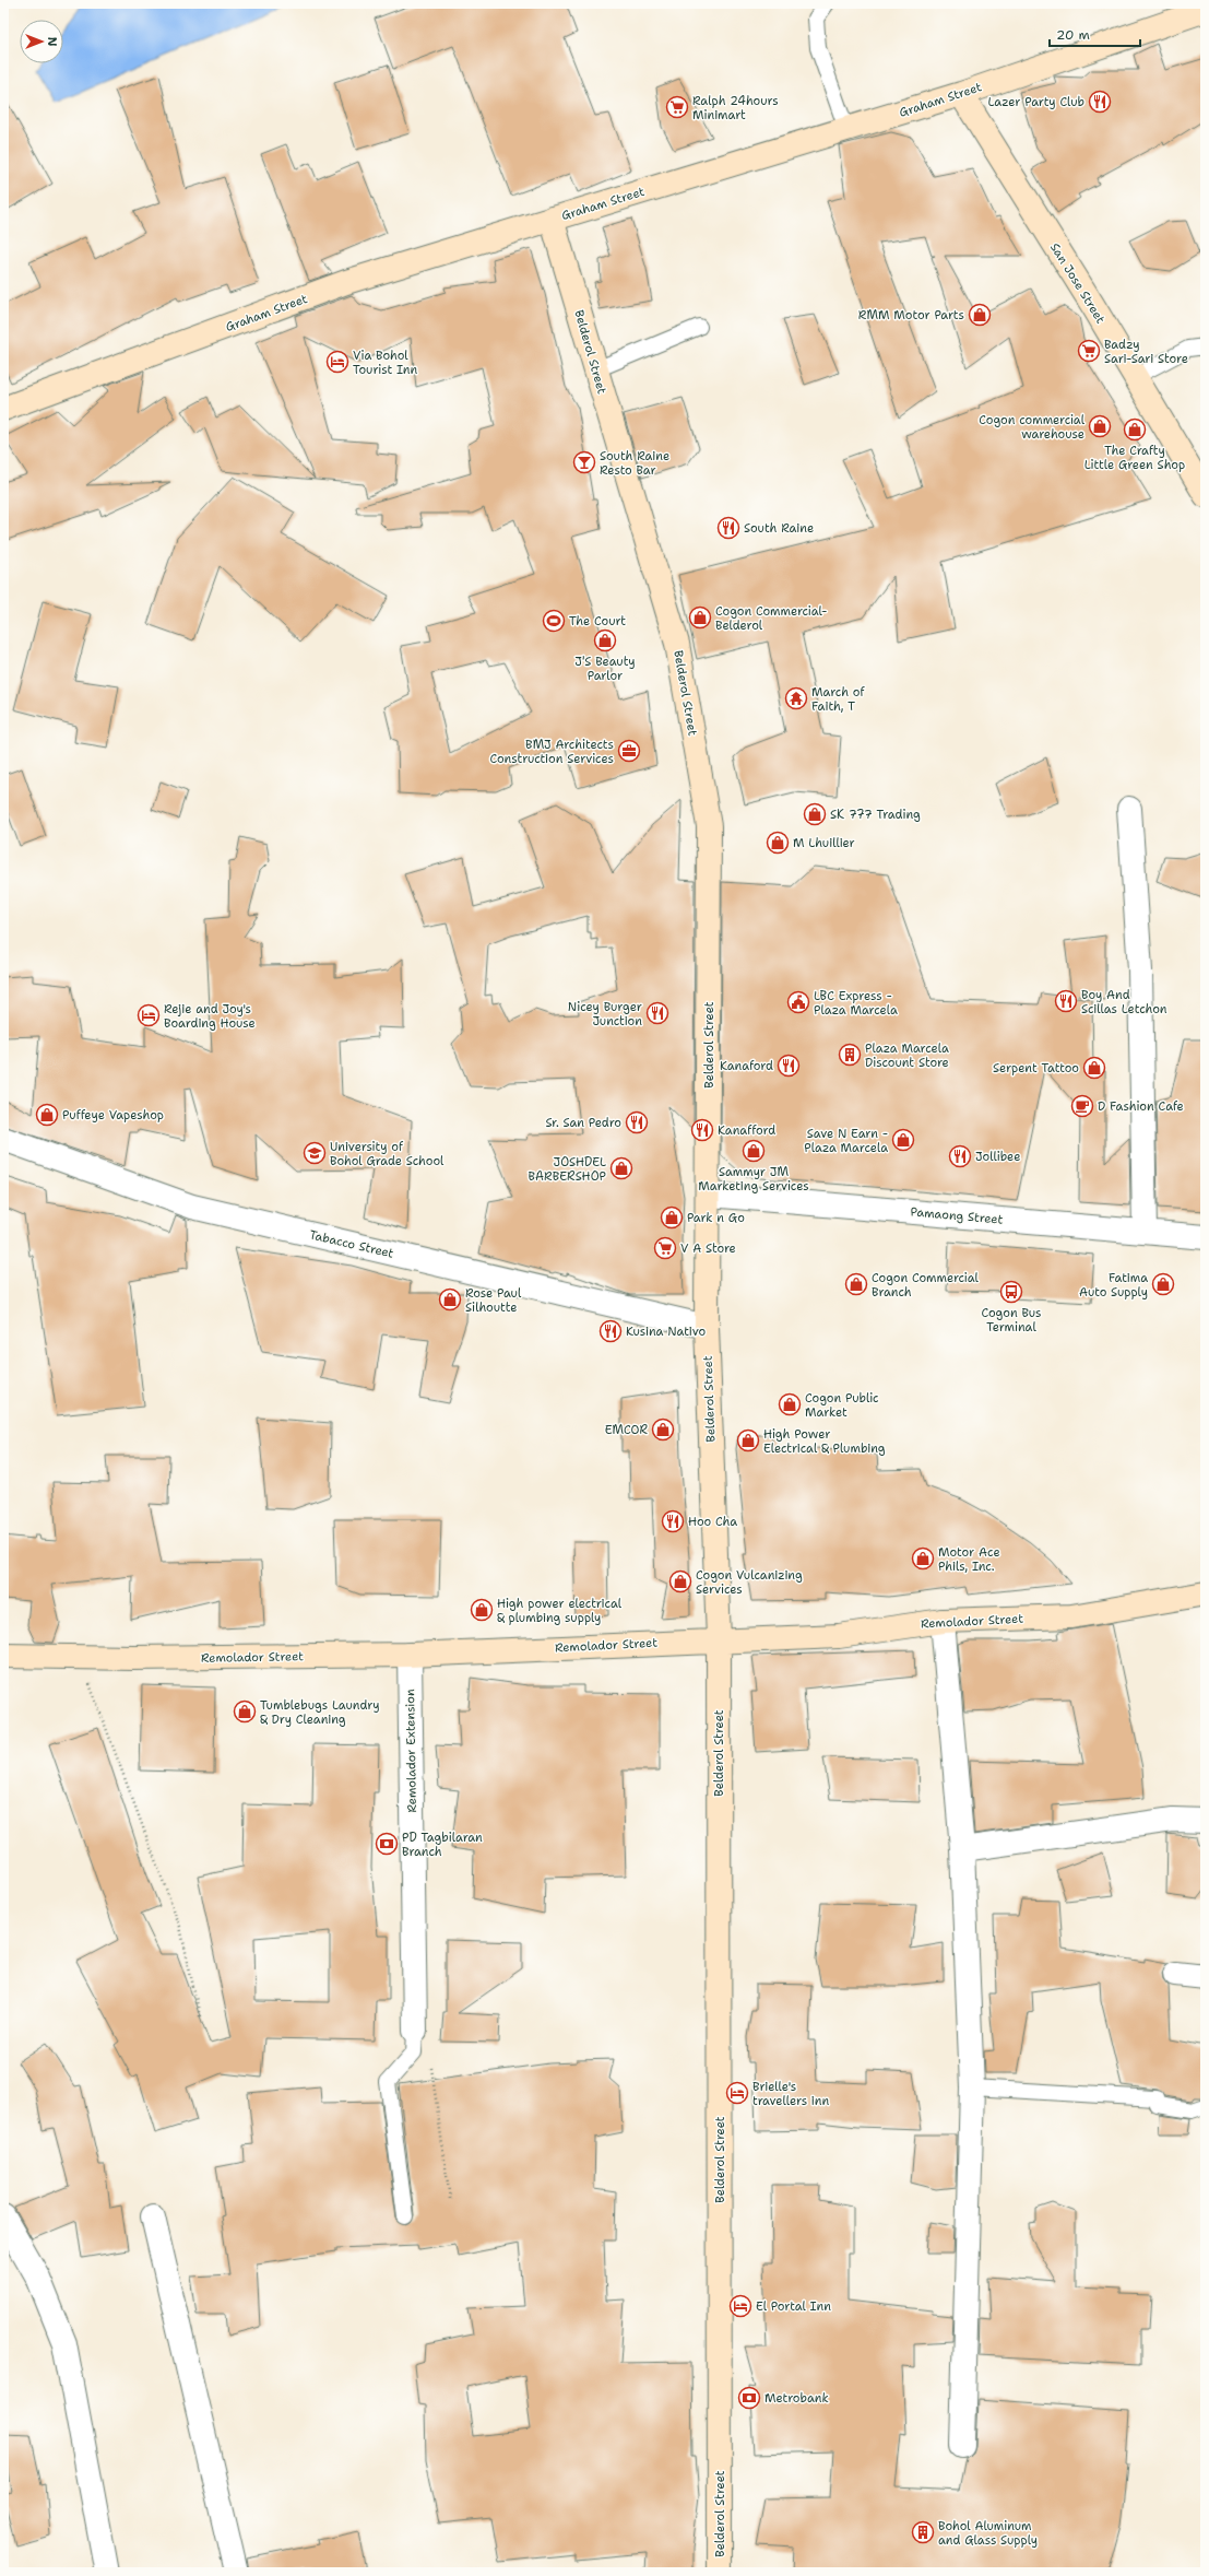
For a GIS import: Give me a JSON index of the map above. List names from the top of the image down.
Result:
{
  "streets": {
    "street": [
      "Graham Street",
      "San Jose Street",
      "Belderol Street",
      "Pamaong Street",
      "Tabacco Street",
      "Remolador Street",
      "Remolador Extension"
    ]
  },
  "crossings": [
    ["Graham Street", "San Jose Street"],
    ["Graham Street", "Belderol Street"],
    ["Belderol Street", "Pamaong Street"],
    ["Belderol Street", "Tabacco Street"],
    ["Belderol Street", "Remolador Street"],
    ["Remolador Street", "Remolador Extension"]
  ],
  "places": {
    "restaurant": [
      "Lazer Party Club",
      "South Raine",
      "Boy And Scillas Letchon",
      "Nicey Burger Junction",
      "Kanaford",
      "Sr. San Pedro",
      "Kanafford",
      "Jollibee",
      "Kusina Nativo",
      "Hoo Cha"
    ],
    "supermarket": ["Ralph 24hours Minimart", "Badzy Sari-Sari Store", "V A Store"],
    "shop": [
      "RMM Motor Parts",
      "Cogon commercial warehouse",
      "The Crafty Little Green Shop",
      "Cogon Commercial- Belderol",
      "J'S Beauty Parlor",
      "SK 777 Trading",
      "M Lhuillier",
      "Serpent Tattoo",
      "Puffeye Vapeshop",
      "Save N Earn - Plaza Marcela",
      "Sammyr JM Marketing Services",
      "JOSHDEL BARBERSHOP",
      "Park n Go",
      "Cogon Commercial Branch",
      "Fatima Auto Supply",
      "Rose Paul Silhoutte",
      "Cogon Public Market",
      "EMCOR",
      "High Power Electrical & Plumbing",
      "Motor Ace Phils, Inc.",
      "Cogon Vulcanizing Services",
      "High power electrical & plumbing supply",
      "Tumblebugs Laundry & Dry Cleaning"
    ],
    "hotel": [
      "Via Bohol Tourist Inn",
      "Rejie and Joy's Boarding House",
      "Brielle's travellers inn",
      "El Portal Inn"
    ],
    "bar": ["South Raine Resto Bar"],
    "sports": ["The Court"],
    "temple": ["March of Faith, T"],
    "office": ["BMJ Architects Construction Services"],
    "public building": ["LBC Express - Plaza Marcela"],
    "building": ["Plaza Marcela Discount Store", "Bohol Aluminum and Glass Supply"],
    "cafe": ["D Fashion Cafe"],
    "school or university": ["University of Bohol Grade School"],
    "bus stop": ["Cogon Bus Terminal"],
    "bank": ["PD Tagbilaran Branch", "Metrobank"]
  },
  "scale_bar": "20 m",
  "north": "right"
}
